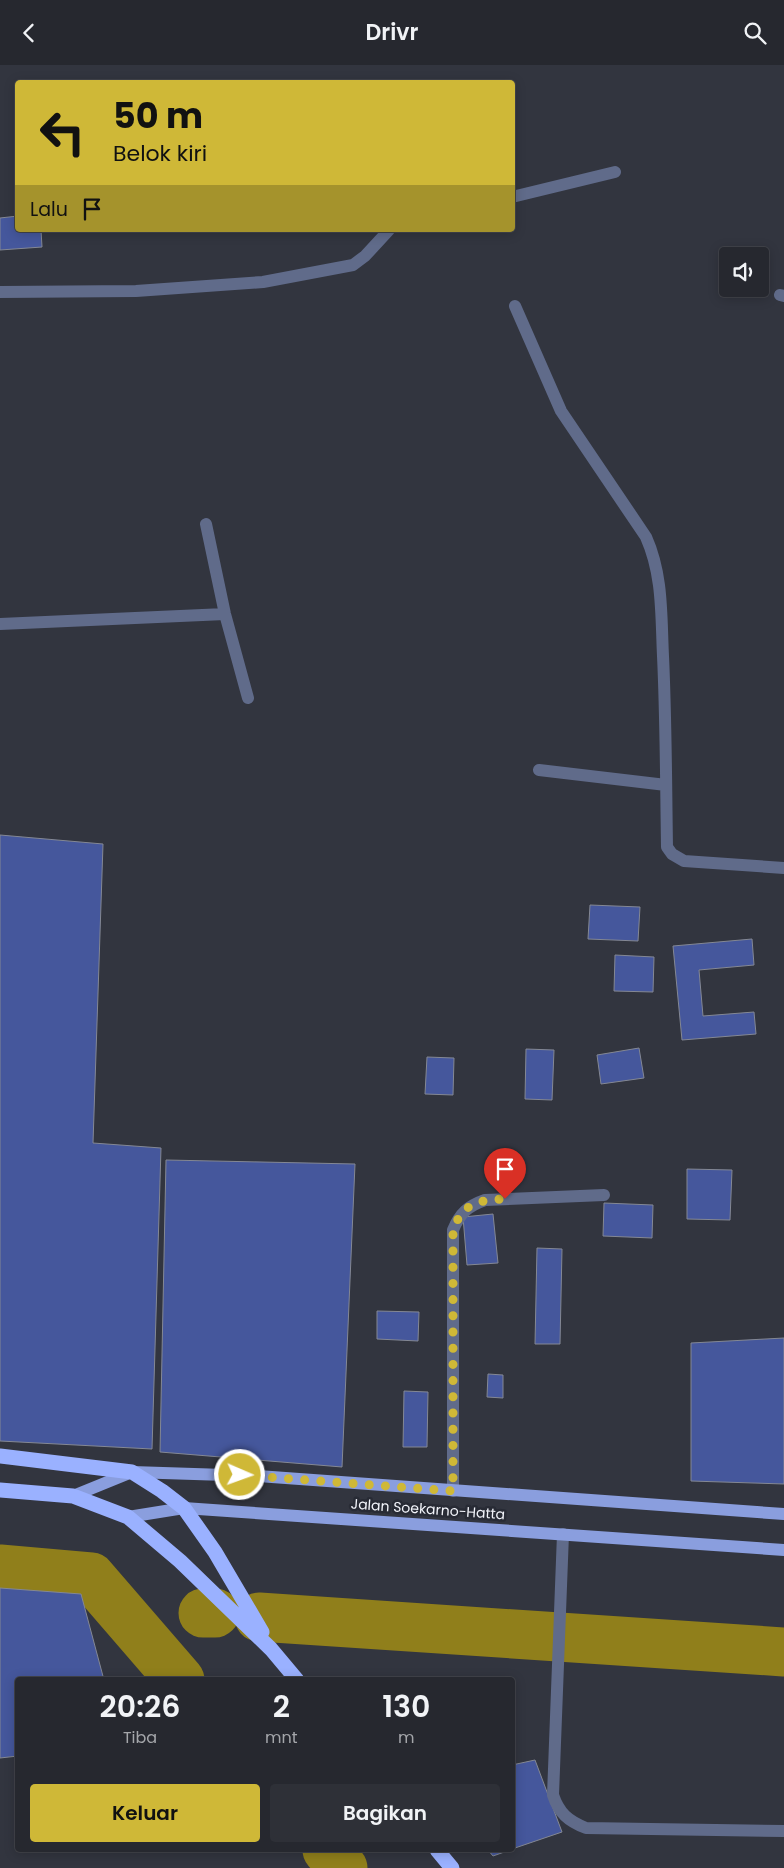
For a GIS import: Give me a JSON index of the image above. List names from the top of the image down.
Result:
{
  "streets": {
    "highway": ["Jalan Soekarno-Hatta"]
  },
  "page": {
    "header": "Drivr",
    "turn": ["50 m", "Belok kiri"],
    "then": "Lalu",
    "eta": [
      "20:26",
      "Tiba",
      "2",
      "mnt",
      "130",
      "m"
    ],
    "buttons": ["Keluar", "Bagikan"]
  }
}
